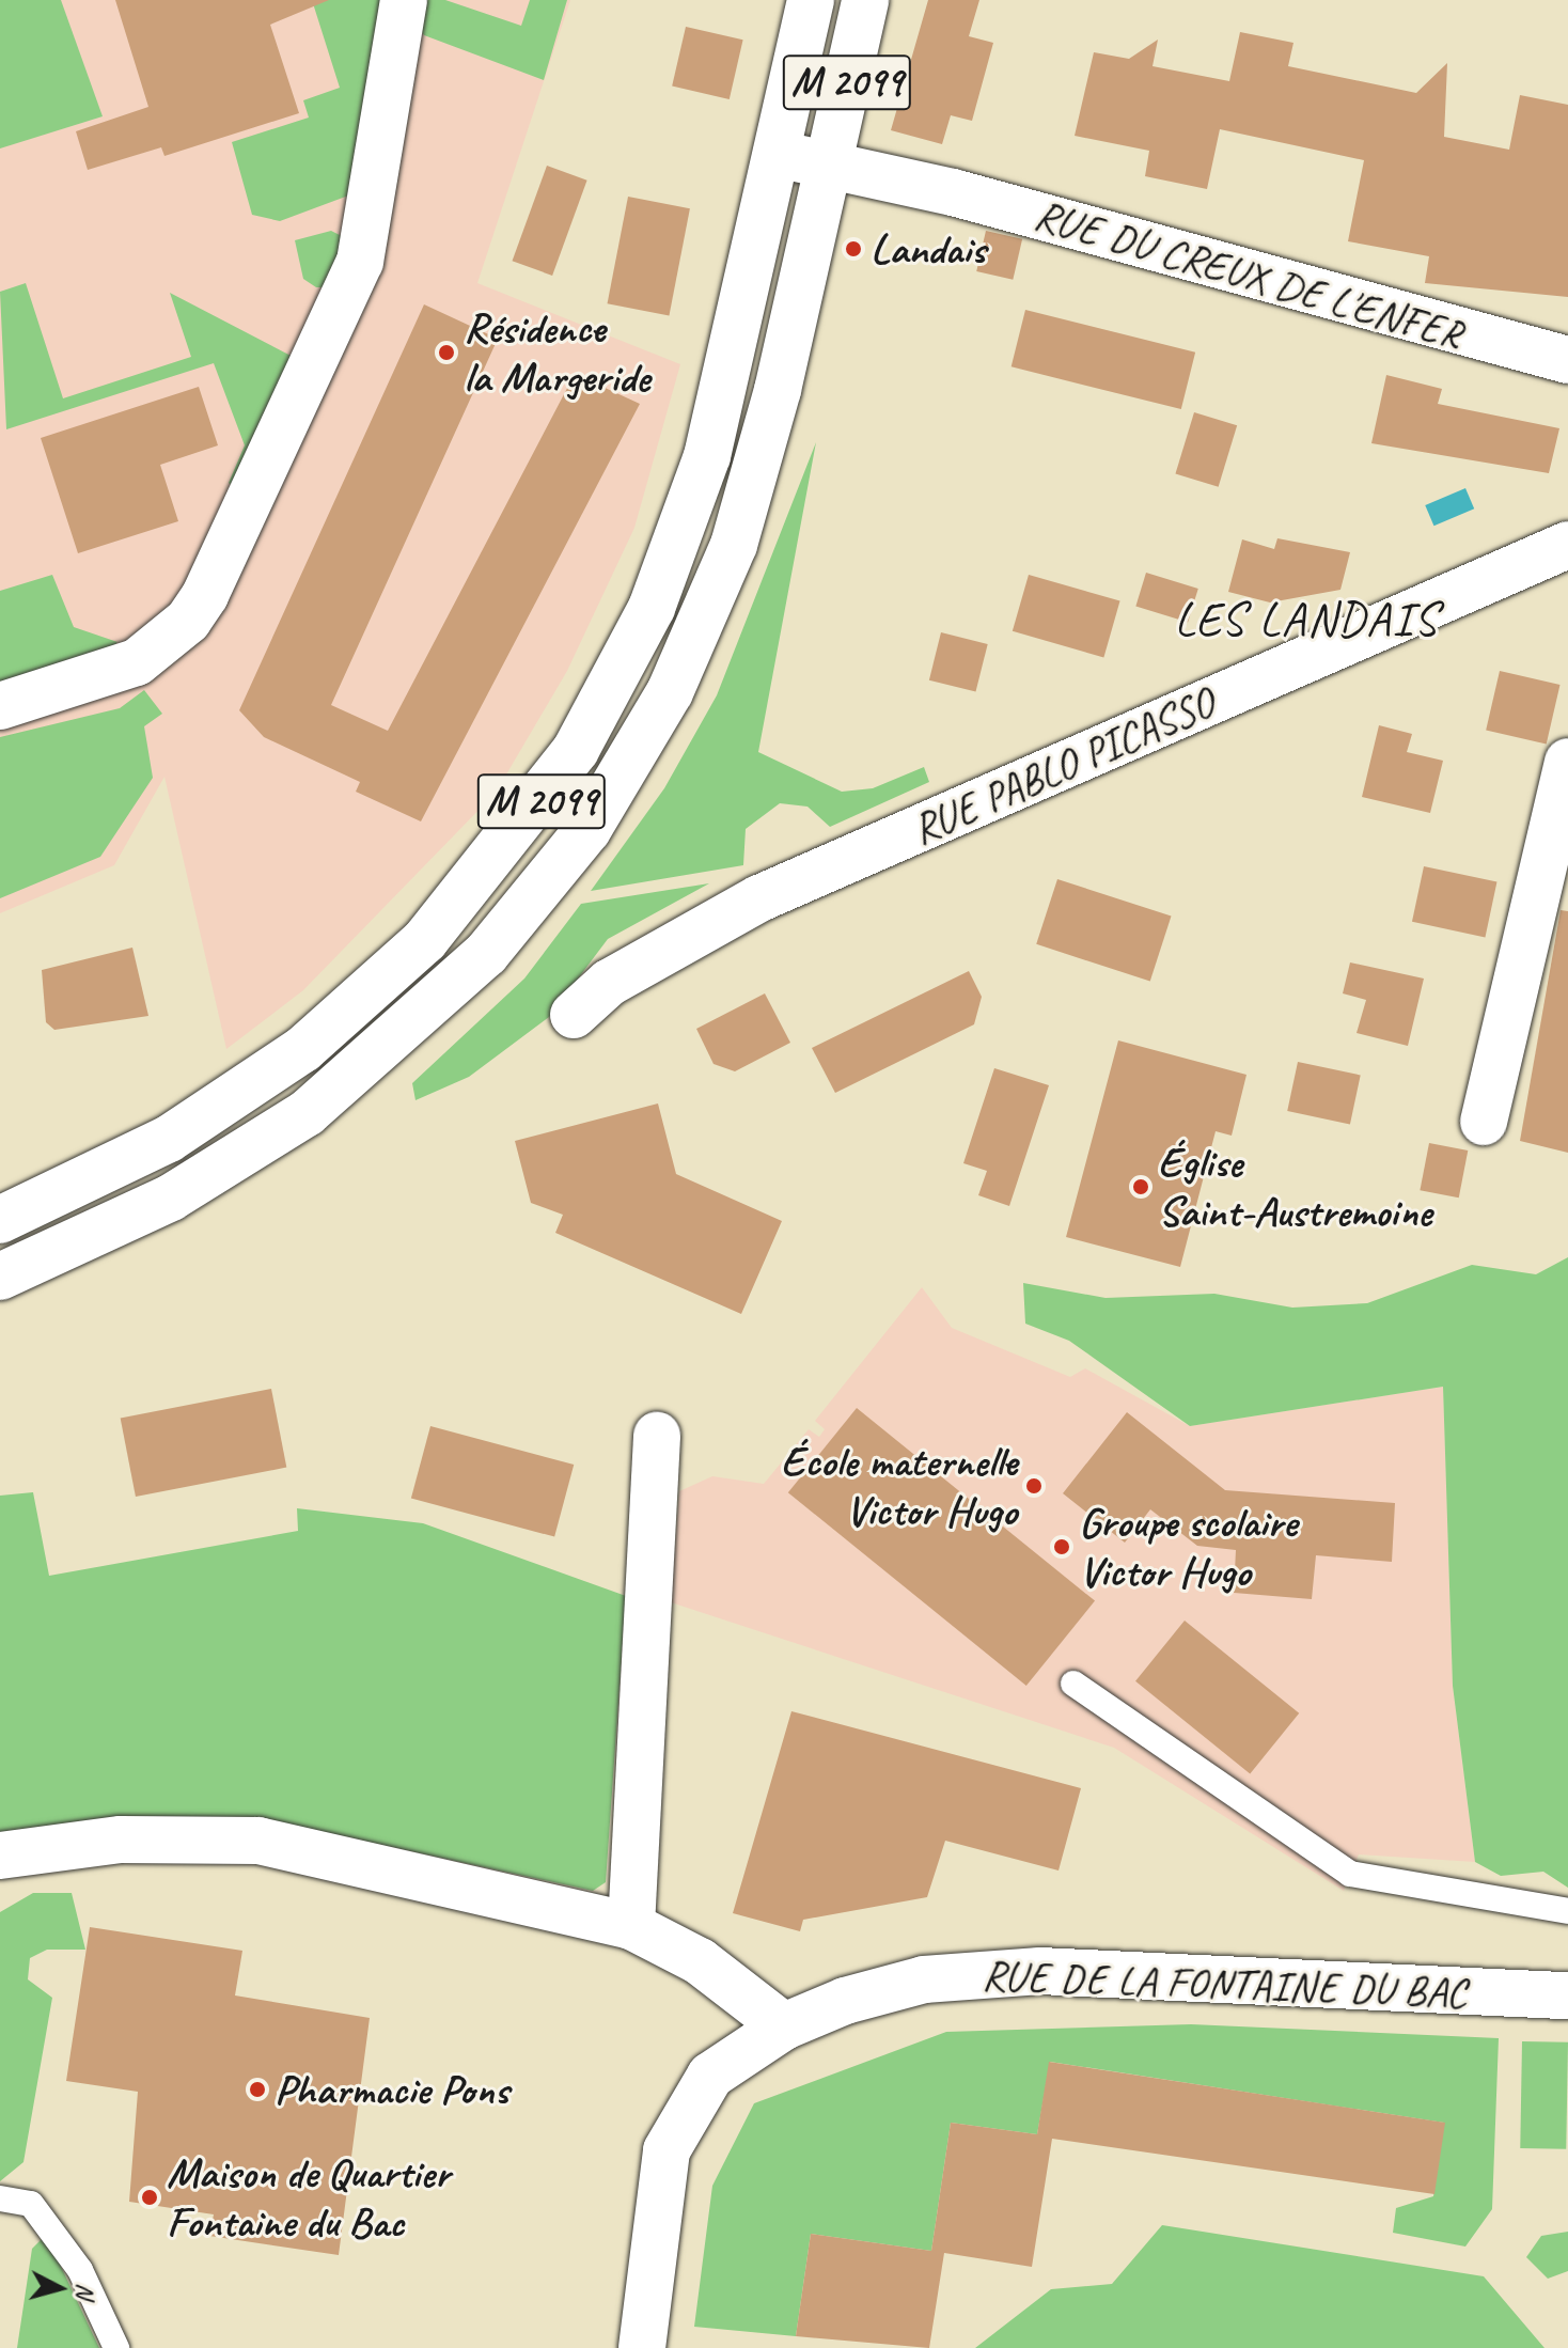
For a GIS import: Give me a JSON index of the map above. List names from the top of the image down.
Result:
{
  "streets": {
    "street": [
      "M 2099",
      "RUE DU CREUX DE L'ENFER",
      "RUE PABLO PICASSO",
      "RUE DE LA FONTAINE DU BAC"
    ]
  },
  "crossings": [
    ["M 2099", "RUE DU CREUX DE L'ENFER"]
  ],
  "districts": ["LES LANDAIS"],
  "places": [
    "Landais",
    "Résidence la Margeride",
    "Église Saint-Austremoine",
    "École maternelle Victor Hugo",
    "Groupe scolaire Victor Hugo",
    "Pharmacie Pons",
    "Maison de Quartier Fontaine du Bac"
  ],
  "north": "right"
}
